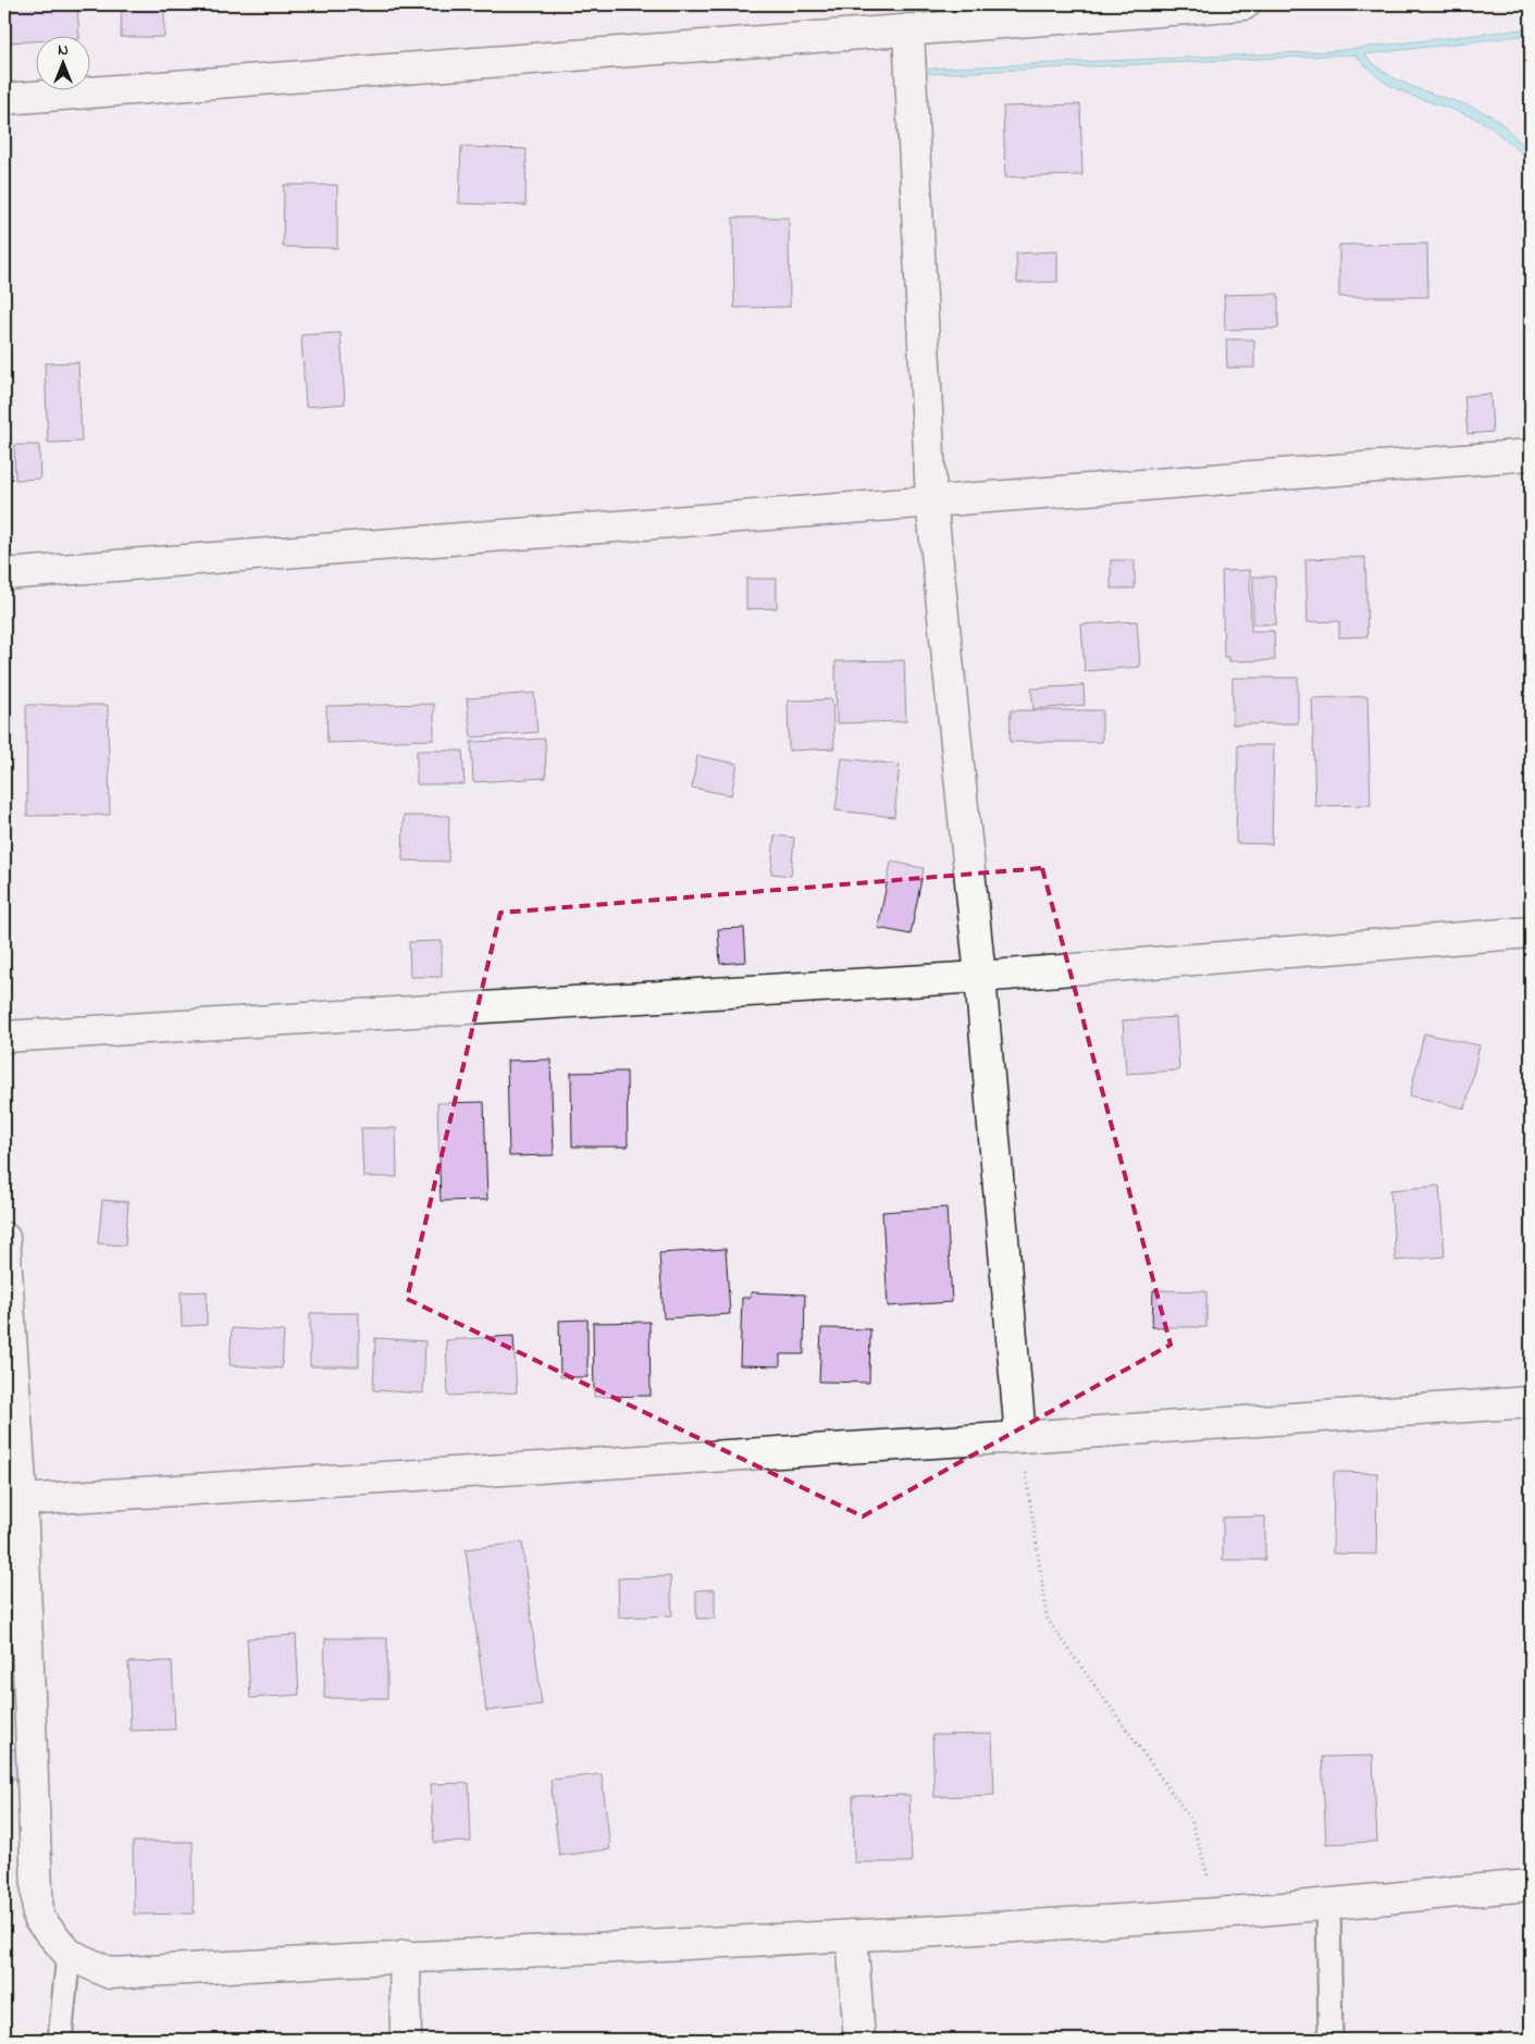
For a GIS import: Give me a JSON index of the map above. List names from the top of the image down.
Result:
{
  "north": "top"
}
